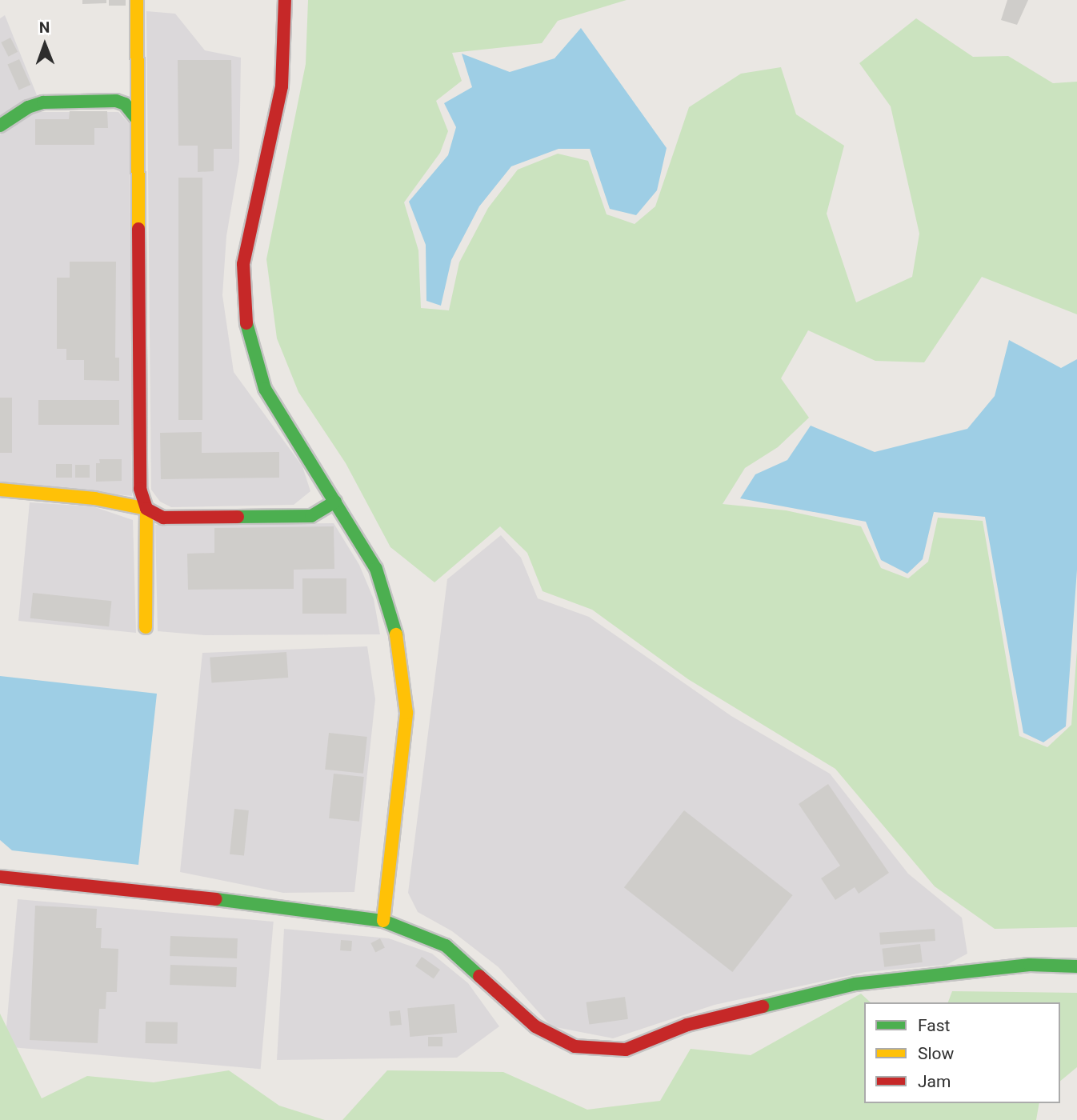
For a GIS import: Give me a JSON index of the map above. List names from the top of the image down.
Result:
{
  "legend": ["Fast", "Slow", "Jam"],
  "north": "top"
}
